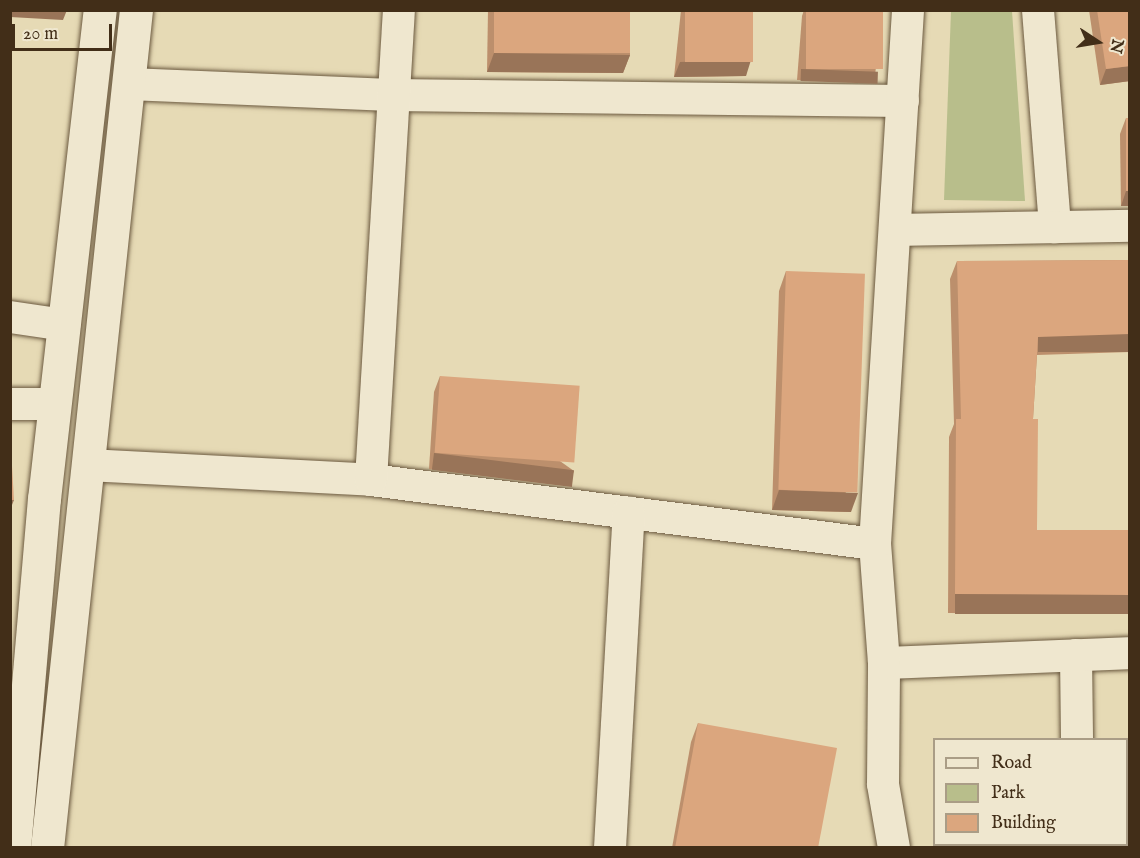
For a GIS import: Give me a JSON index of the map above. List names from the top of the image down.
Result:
{
  "legend": ["Road", "Park", "Building"],
  "scale_bar": "20 m",
  "north": "right"
}
